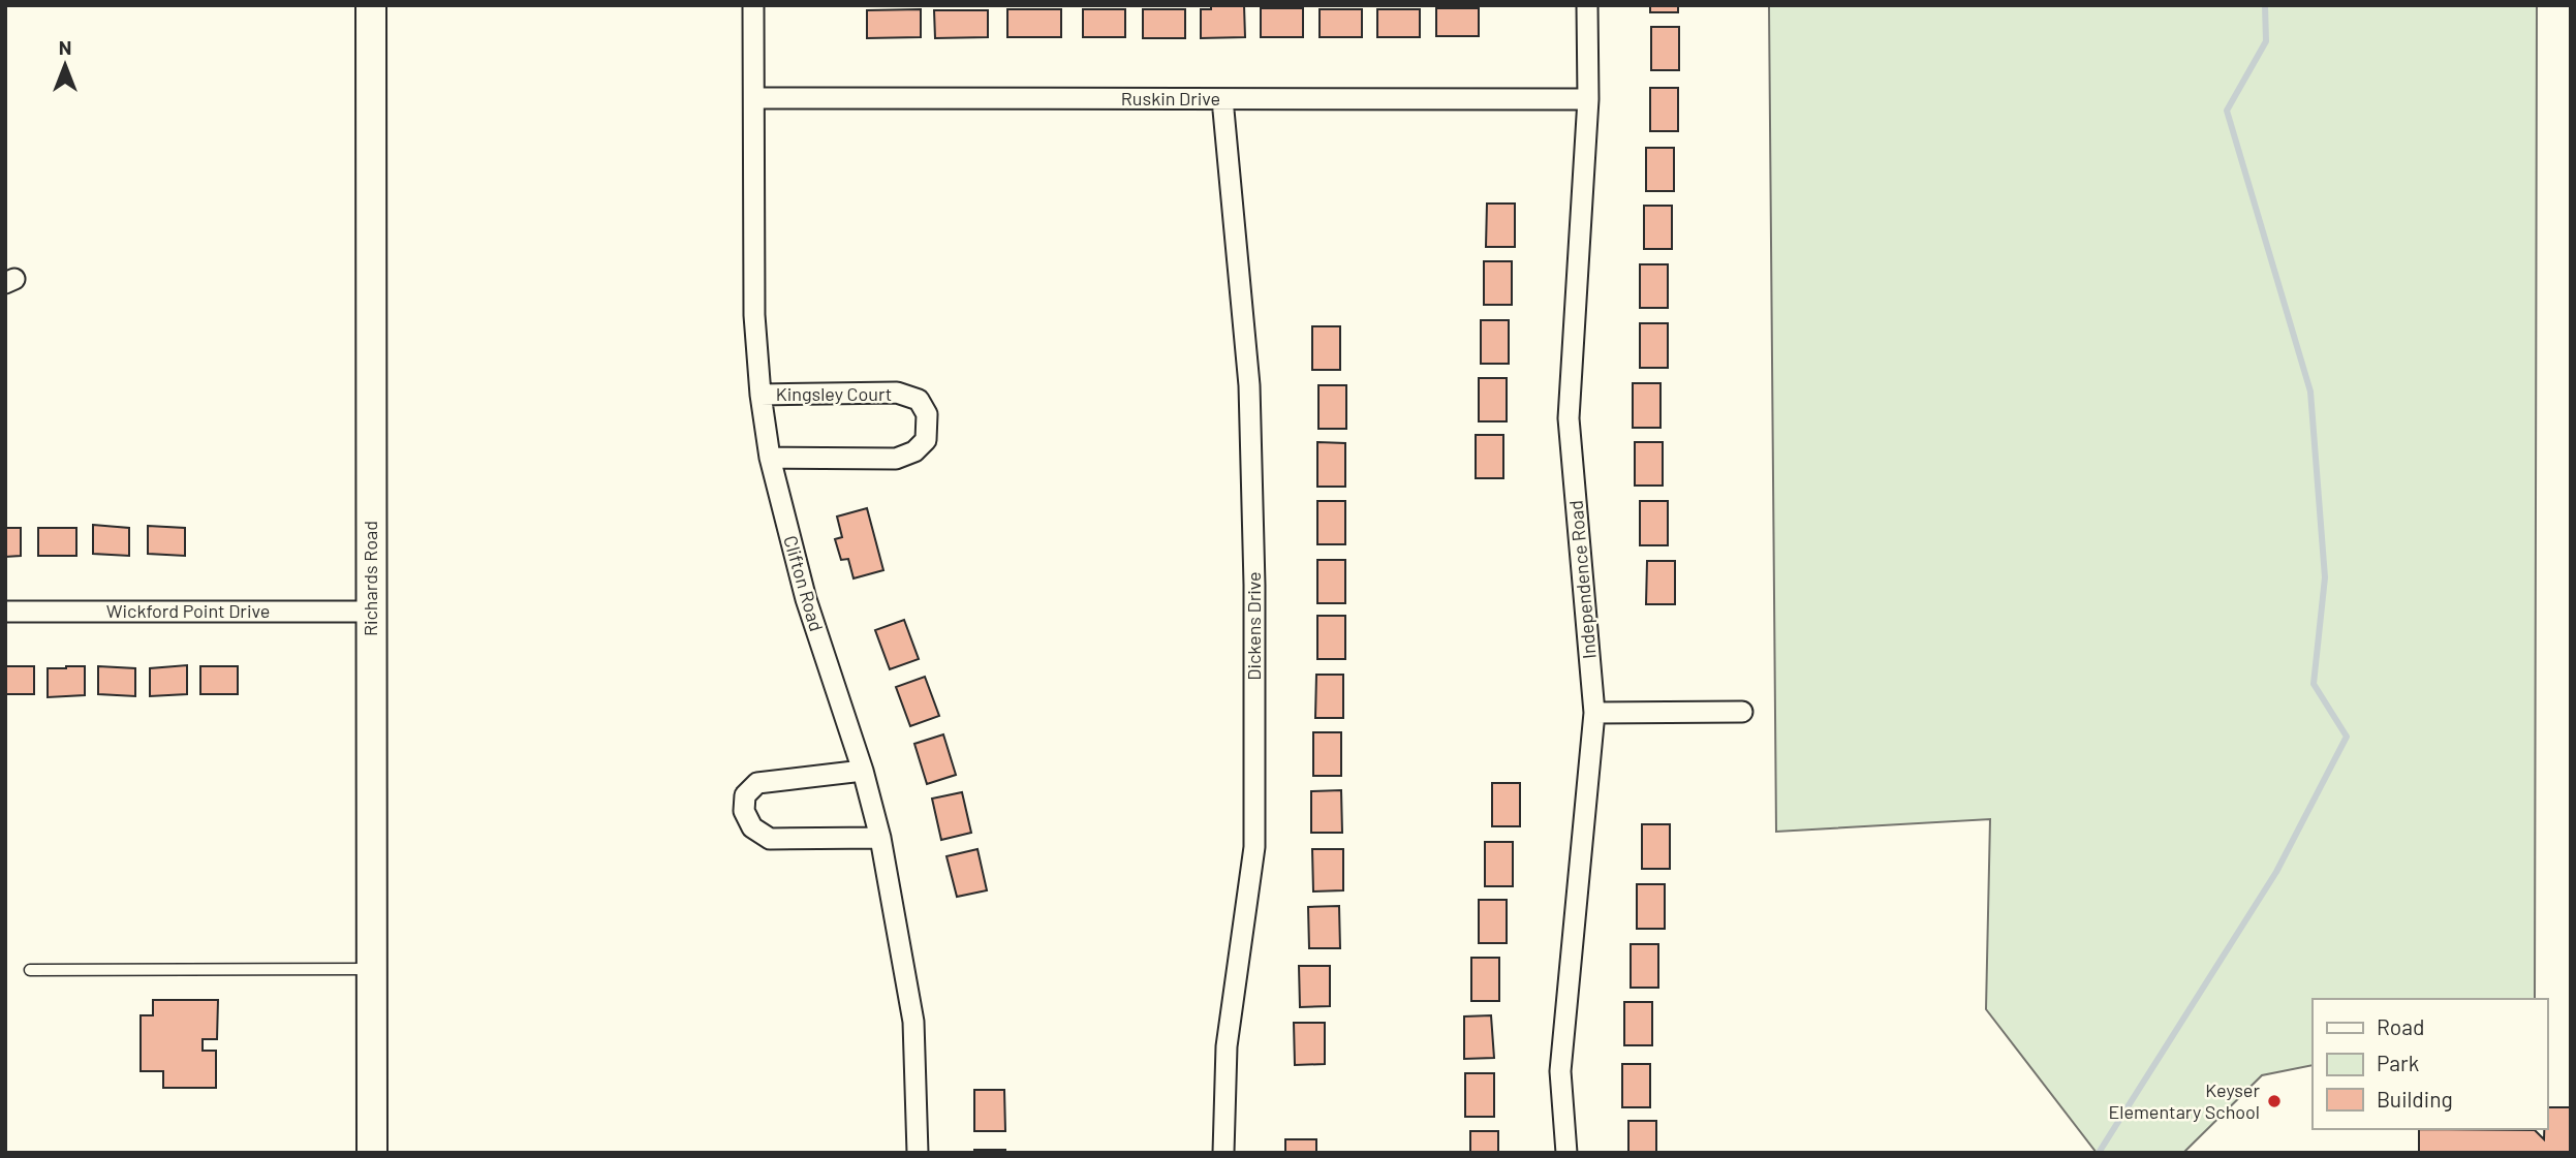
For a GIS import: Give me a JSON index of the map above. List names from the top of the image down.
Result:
{
  "streets": {
    "street": [
      "Ruskin Drive",
      "Kingsley Court",
      "Richards Road",
      "Independence Road",
      "Clifton Road",
      "Wickford Point Drive",
      "Dickens Drive"
    ]
  },
  "crossings": [
    ["Ruskin Drive", "Independence Road"],
    ["Ruskin Drive", "Clifton Road"],
    ["Ruskin Drive", "Dickens Drive"],
    ["Kingsley Court", "Clifton Road"],
    ["Richards Road", "Wickford Point Drive"]
  ],
  "places": ["Keyser Elementary School"],
  "legend": ["Road", "Park", "Building"],
  "north": "top"
}
